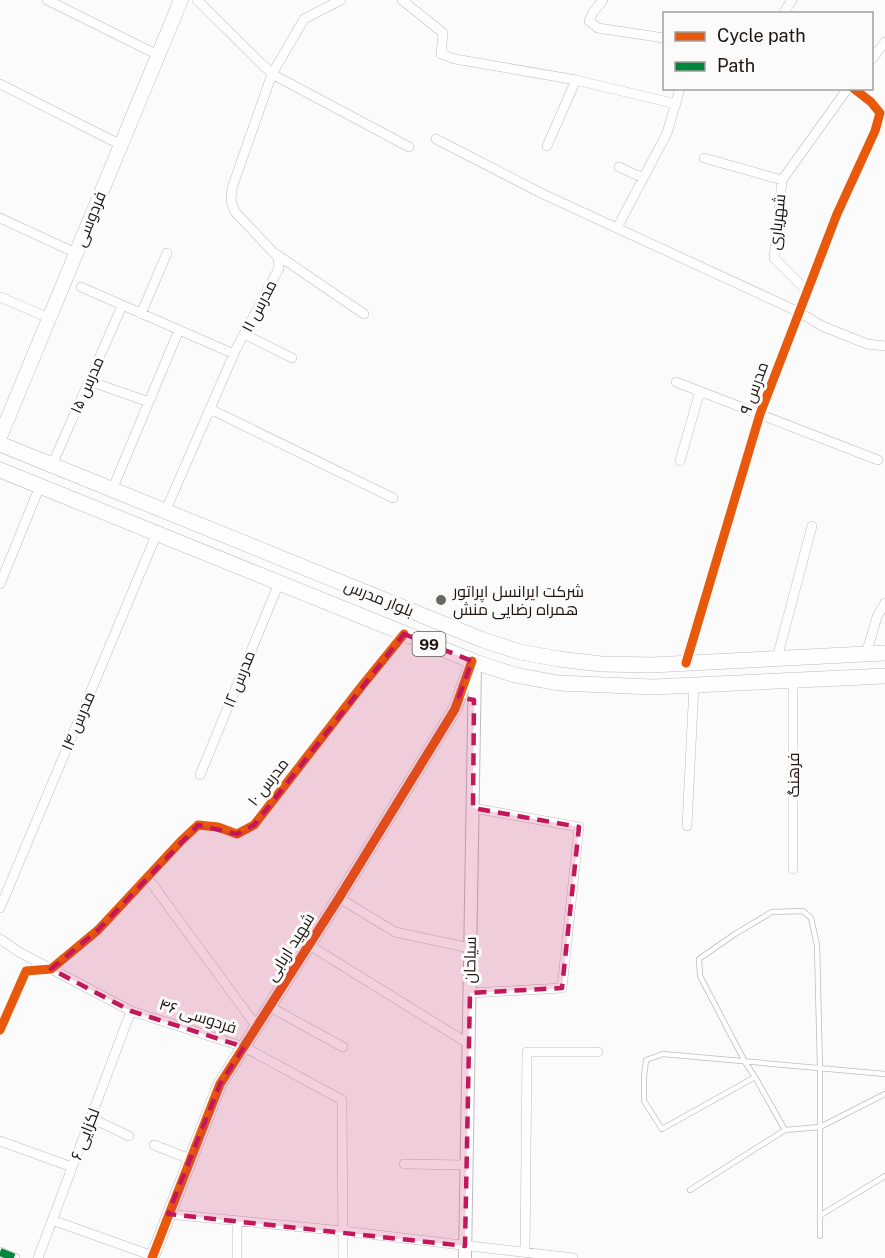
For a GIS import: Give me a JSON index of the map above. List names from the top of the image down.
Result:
{
  "streets": {
    "main road": ["فردوسی", "بلوار مدرس", "99"],
    "street": [
      "شهریاری",
      "مدرس ۱۱",
      "مدرس ۱۵",
      "مدرس ۹",
      "مدرس ۱۲",
      "مدرس ۱۴",
      "فرهنگ",
      "مدرس ۱۰",
      "شهید اربابی",
      "سیاحان",
      "فردوسی ۴۶",
      "لکزایی ۶"
    ]
  },
  "crossings": [
    ["شهریاری", "مدرس ۹"],
    ["مدرس ۱۱", "بلوار مدرس"],
    ["مدرس ۱۵", "بلوار مدرس"],
    ["مدرس ۹", "بلوار مدرس"],
    ["بلوار مدرس", "مدرس ۱۲"],
    ["بلوار مدرس", "مدرس ۱۴"],
    ["بلوار مدرس", "فرهنگ"],
    ["بلوار مدرس", "مدرس ۱۰"],
    ["بلوار مدرس", "شهید اربابی"],
    ["بلوار مدرس", "سیاحان"],
    ["مدرس ۱۰", "فردوسی ۴۶"],
    ["شهید اربابی", "سیاحان"],
    ["شهید اربابی", "فردوسی ۴۶"],
    ["فردوسی ۴۶", "لکزایی ۶"]
  ],
  "places": ["شرکت ایرانسل اپراتور همراه رضایی منش"],
  "legend": ["Cycle path", "Path"]
}
